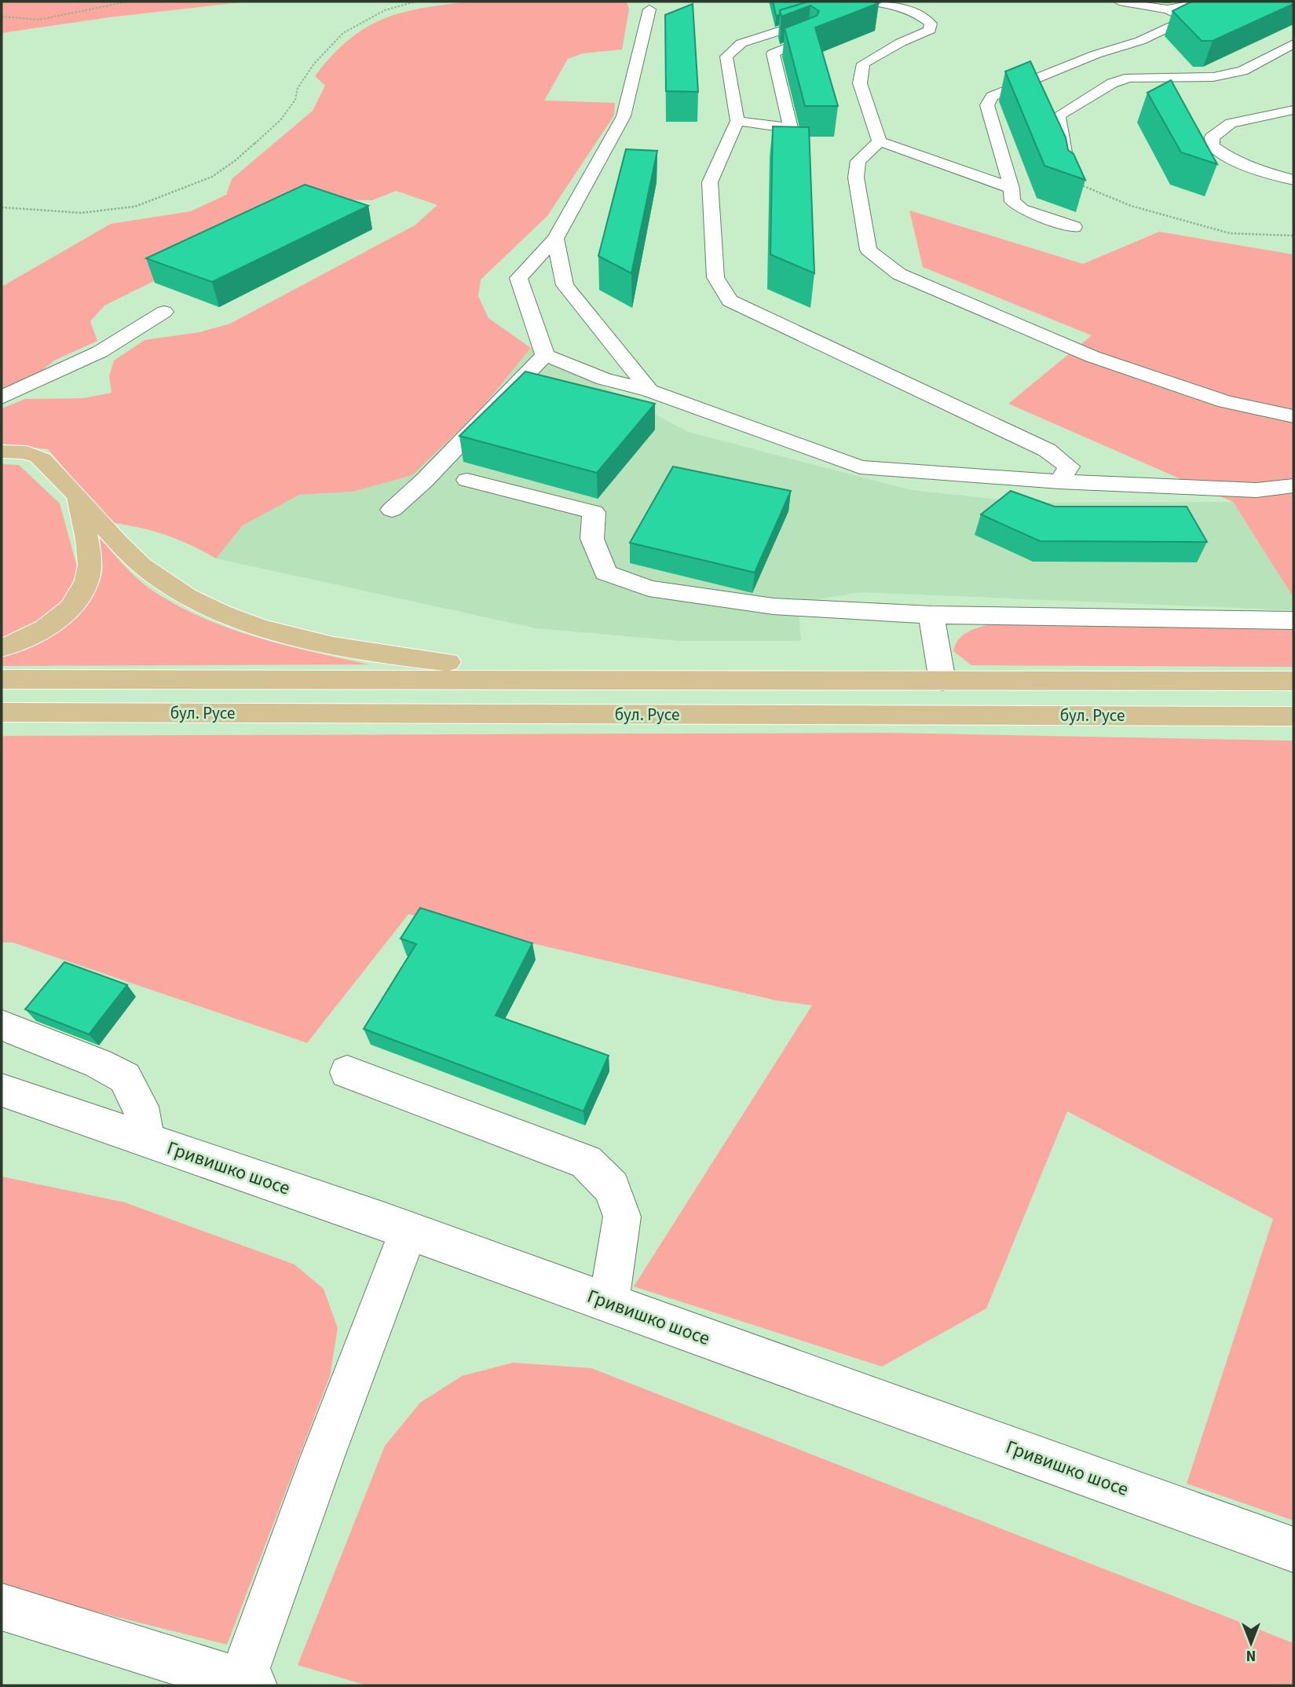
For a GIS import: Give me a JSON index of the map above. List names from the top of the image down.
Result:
{
  "streets": {
    "main road": ["бул. Русе"],
    "street": ["Гривишко шосе"]
  },
  "north": "bottom"
}
